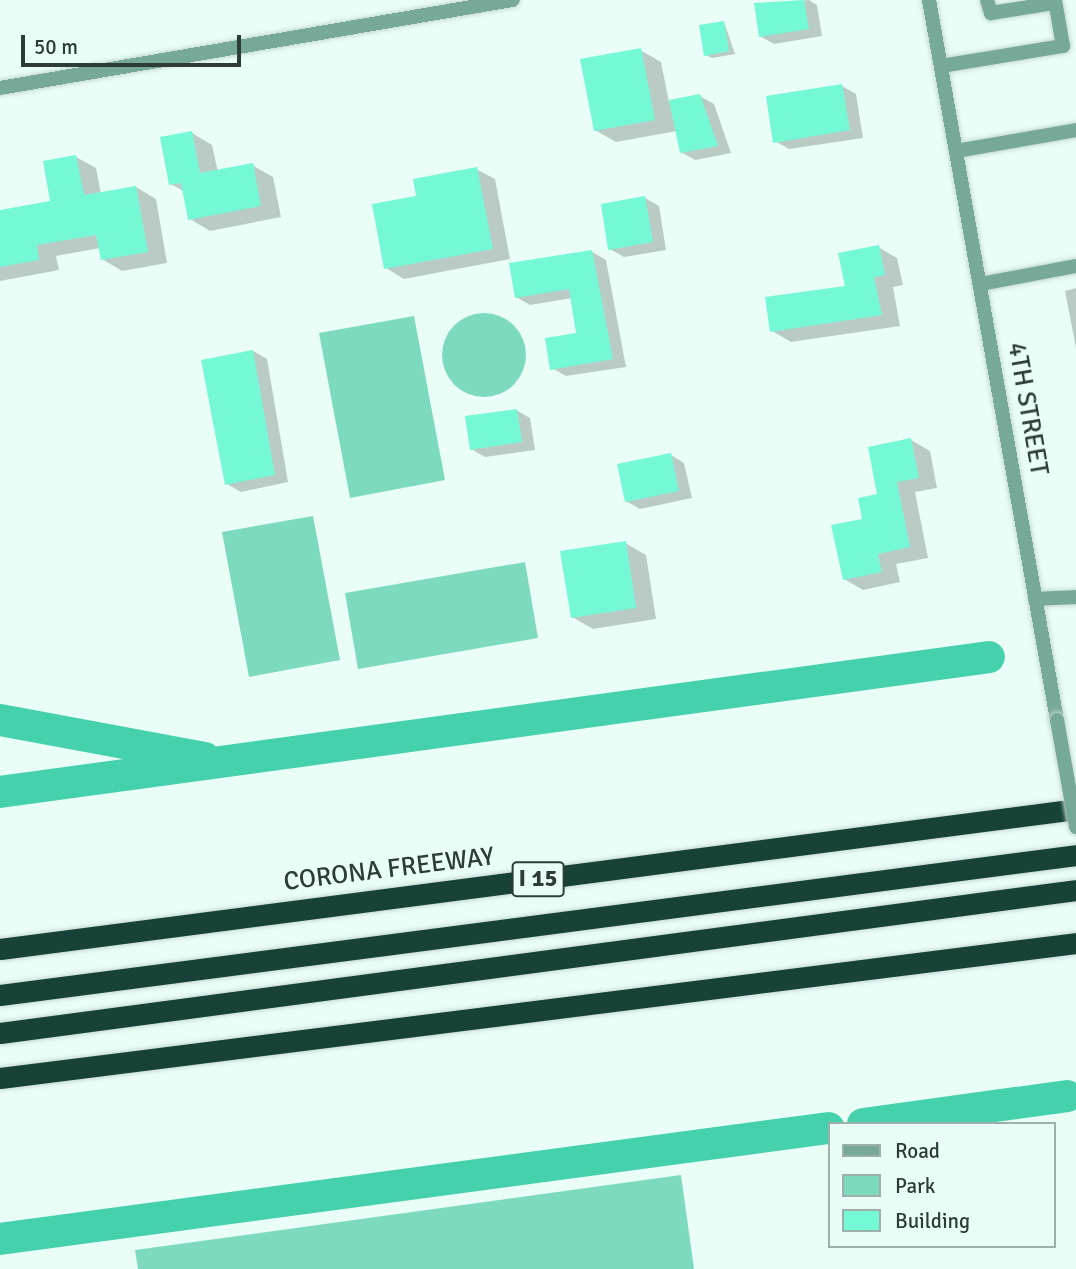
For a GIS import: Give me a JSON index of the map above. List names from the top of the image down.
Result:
{
  "streets": {
    "highway": ["CORONA FREEWAY", "I 15"],
    "street": ["4TH STREET"]
  },
  "legend": ["Road", "Park", "Building"],
  "scale_bar": "50 m"
}
